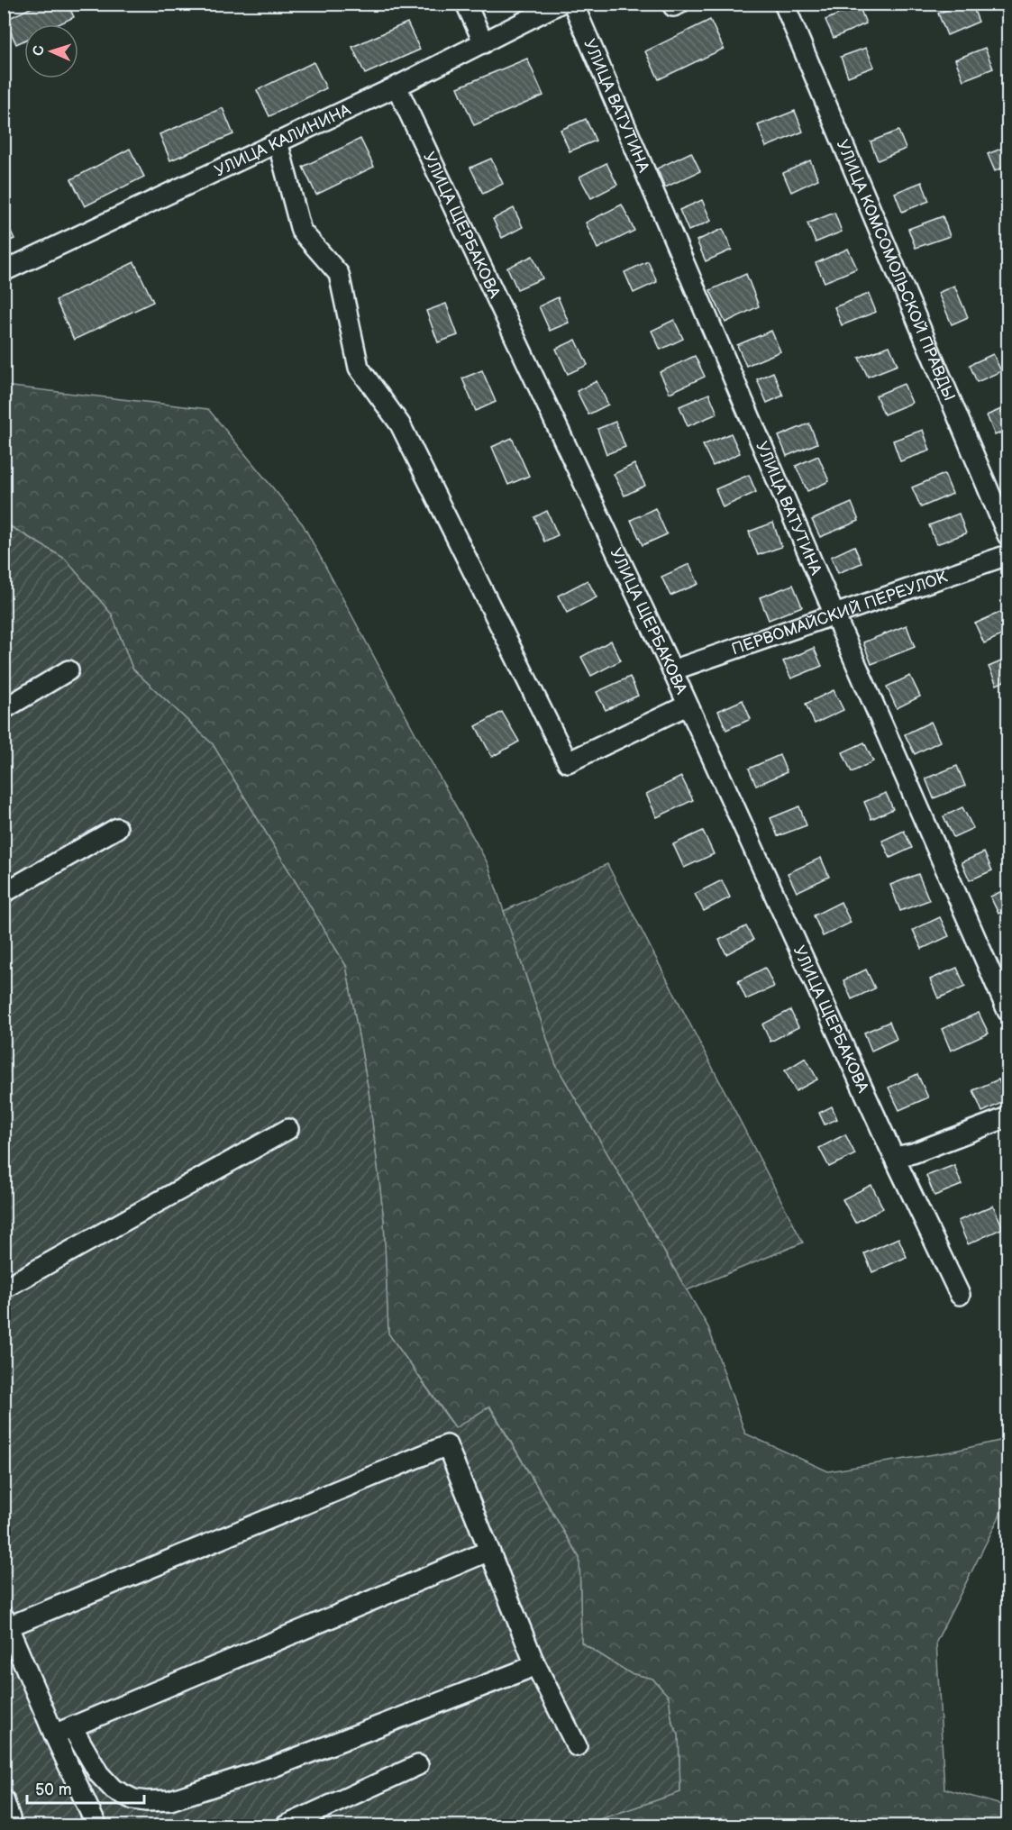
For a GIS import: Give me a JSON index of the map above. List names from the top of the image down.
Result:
{
  "streets": {
    "street": [
      "УЛИЦА ВАТУТИНА",
      "УЛИЦА КАЛИНИНА",
      "УЛИЦА ЩЕРБАКОВА",
      "УЛИЦА КОМСОМОЛЬСКОЙ ПРАВДЫ",
      "ПЕРВОМАЙСКИЙ ПЕРЕУЛОК"
    ]
  },
  "crossings": [
    ["УЛИЦА ВАТУТИНА", "ПЕРВОМАЙСКИЙ ПЕРЕУЛОК"],
    ["УЛИЦА КАЛИНИНА", "УЛИЦА ЩЕРБАКОВА"],
    ["УЛИЦА ЩЕРБАКОВА", "ПЕРВОМАЙСКИЙ ПЕРЕУЛОК"]
  ],
  "scale_bar": "50 m",
  "north": "left"
}
